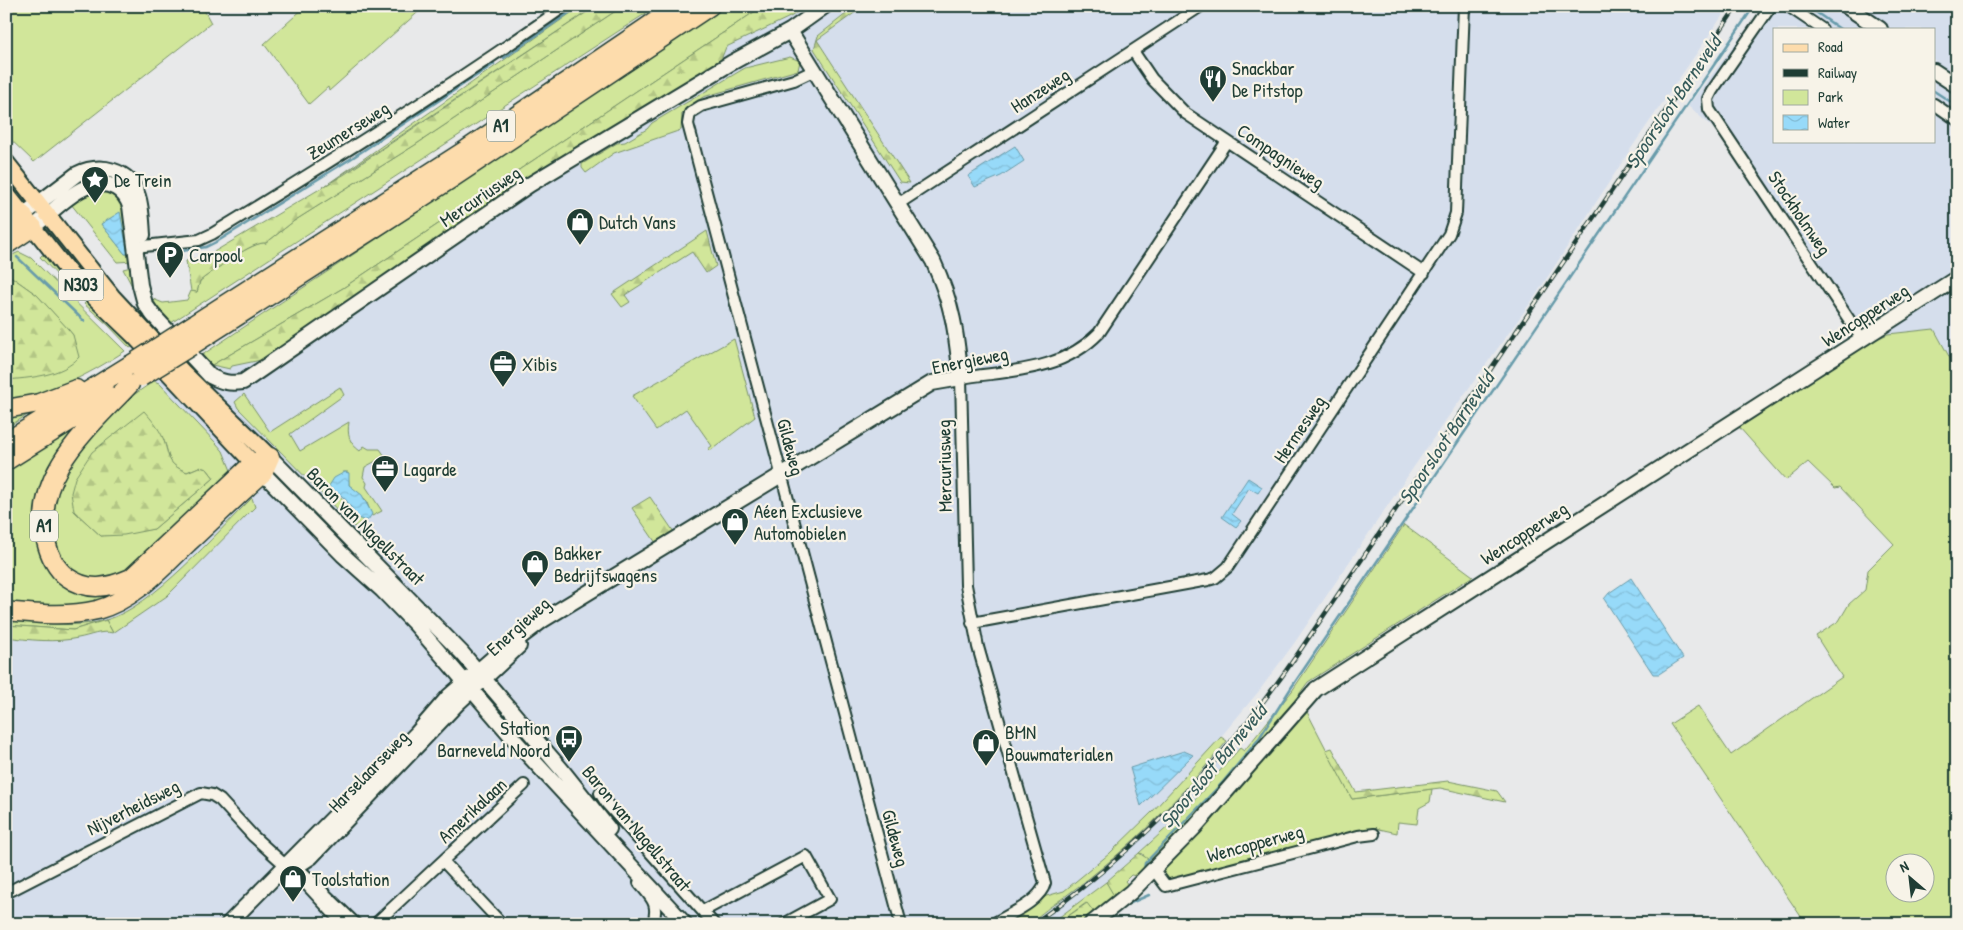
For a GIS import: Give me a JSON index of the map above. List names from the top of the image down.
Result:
{
  "streets": {
    "highway": ["A1"],
    "main road": ["N303", "Baron van Nagellstraat"],
    "street": [
      "Hanzeweg",
      "Zeumerseweg",
      "Compagnieweg",
      "Mercuriusweg",
      "Stockholmweg",
      "Wencopperweg",
      "Energieweg",
      "Hermesweg",
      "Gildeweg",
      "Harselaarseweg",
      "Nijverheidsweg",
      "Amerikalaan"
    ]
  },
  "crossings": [
    ["Hanzeweg", "Compagnieweg"],
    ["Hanzeweg", "Mercuriusweg"],
    ["A1", "Baron van Nagellstraat"],
    ["Zeumerseweg", "Mercuriusweg"],
    ["Compagnieweg", "Energieweg"],
    ["Compagnieweg", "Hermesweg"],
    ["Mercuriusweg", "Energieweg"],
    ["Mercuriusweg", "Hermesweg"],
    ["Mercuriusweg", "Gildeweg"],
    ["Mercuriusweg", "Baron van Nagellstraat"],
    ["Stockholmweg", "Wencopperweg"],
    ["Energieweg", "Gildeweg"],
    ["Energieweg", "Baron van Nagellstraat"],
    ["Energieweg", "Harselaarseweg"],
    ["Baron van Nagellstraat", "Harselaarseweg"],
    ["Harselaarseweg", "Nijverheidsweg"]
  ],
  "water": ["Spoorsloot Barneveld"],
  "places": {
    "restaurant": ["Snackbar De Pitstop"],
    "place": ["De Trein"],
    "shop": [
      "Dutch Vans",
      "Aéen Exclusieve Automobielen",
      "Bakker Bedrijfswagens",
      "BMN Bouwmaterialen",
      "Toolstation"
    ],
    "parking": ["Carpool"],
    "office": ["Xibis", "Lagarde"],
    "bus stop": ["Station Barneveld Noord"]
  },
  "legend": [
    "Road",
    "Railway",
    "Park",
    "Water"
  ],
  "north": "top left"
}
